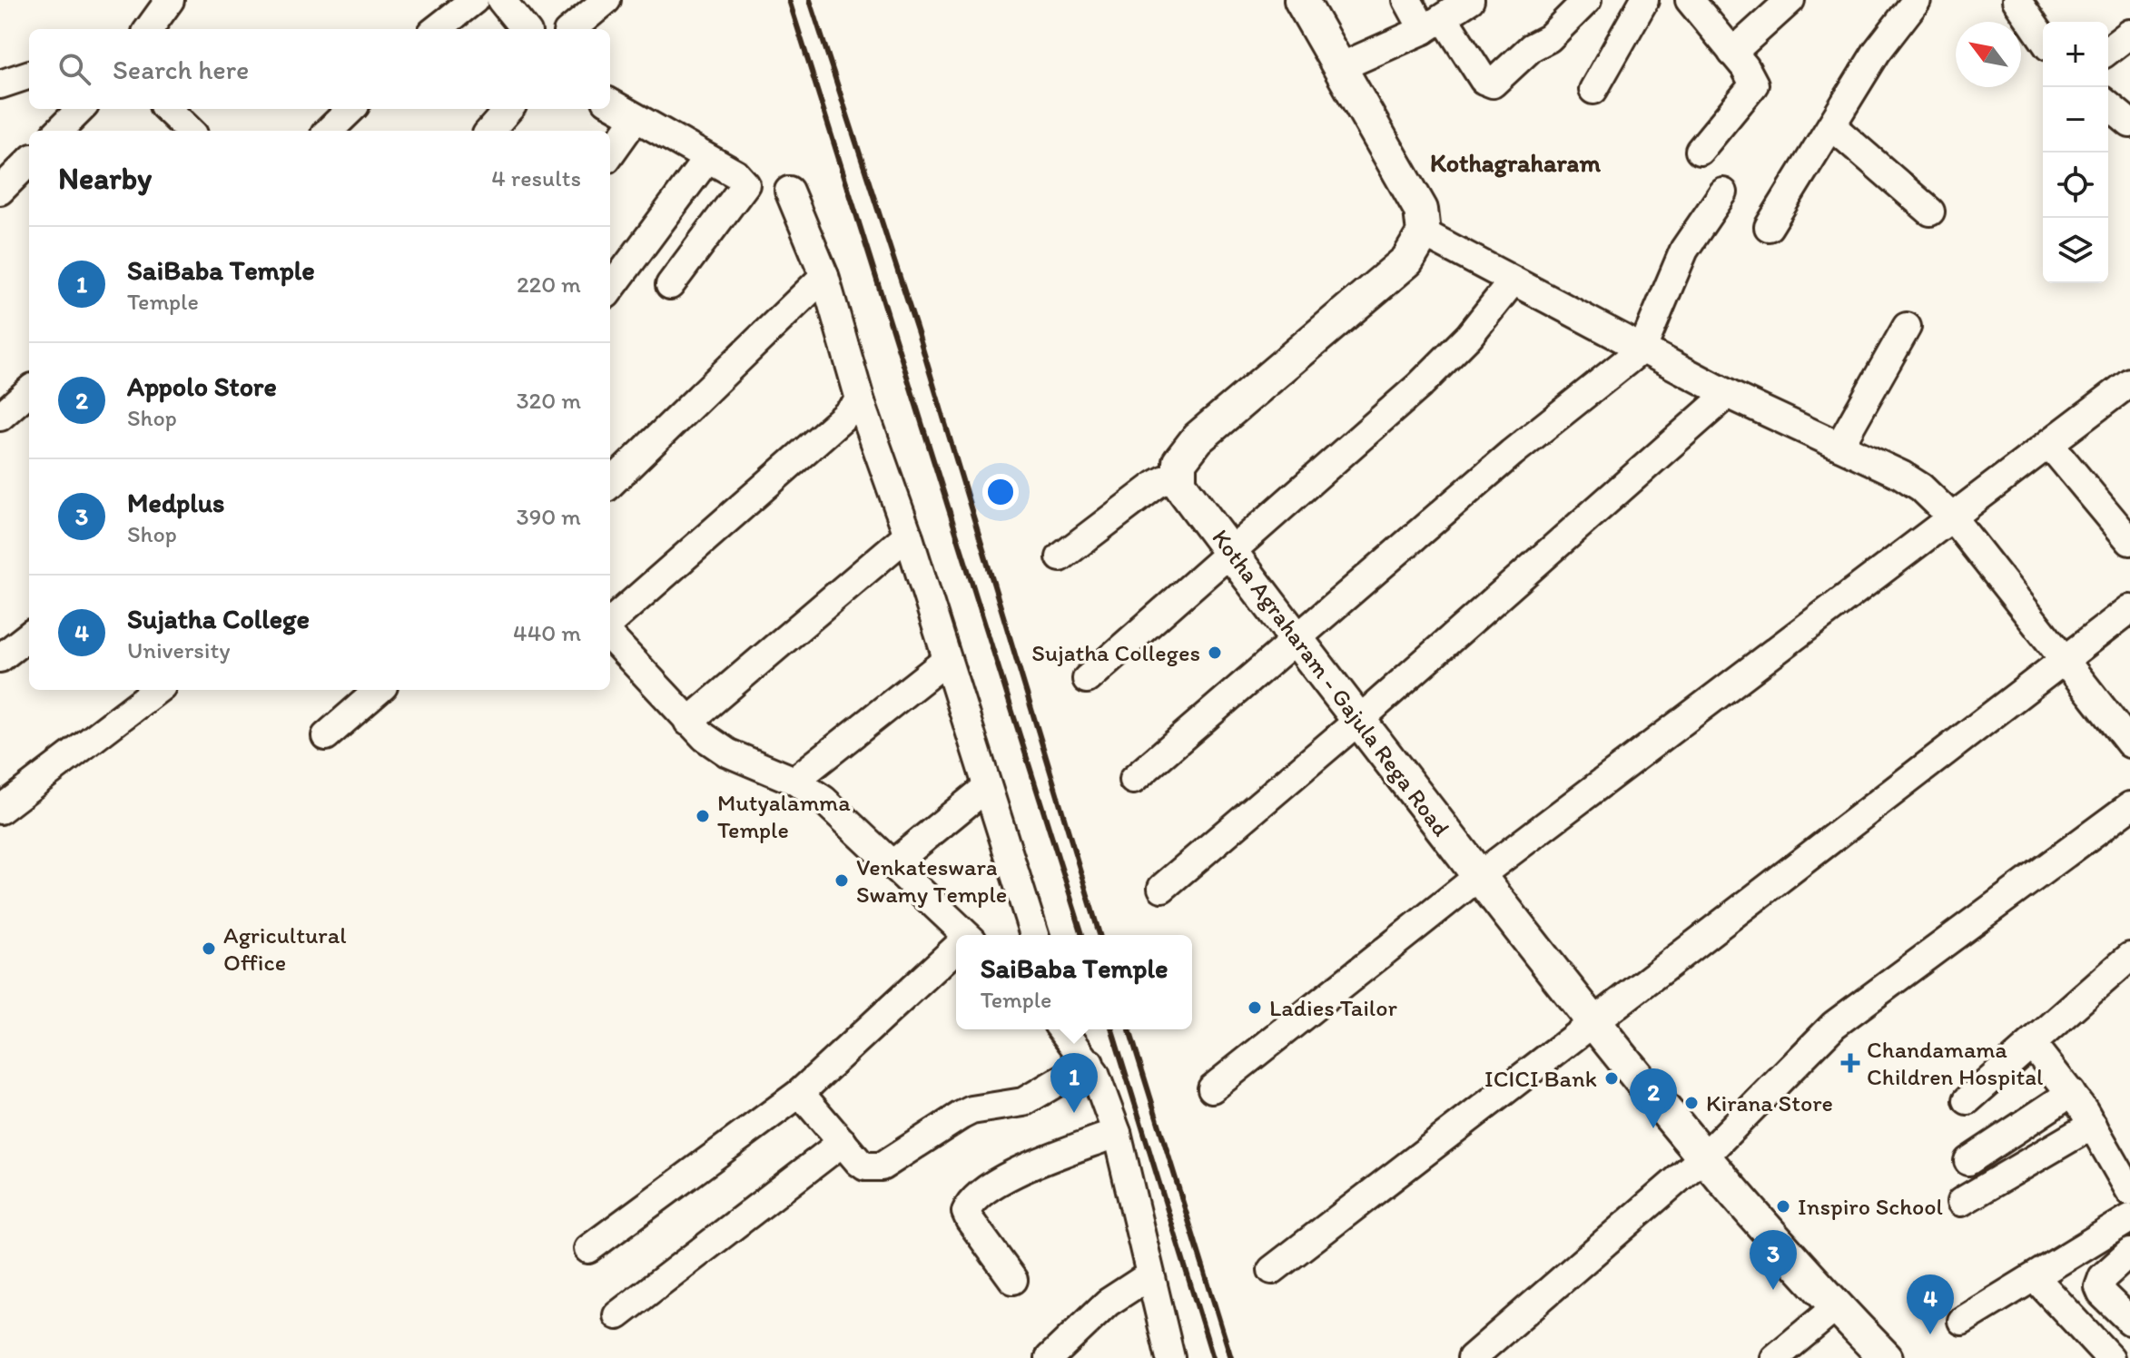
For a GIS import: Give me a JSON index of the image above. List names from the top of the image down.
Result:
{
  "streets": {
    "main road": ["Kotha Agraharam - Gajula Rega Road"]
  },
  "districts": ["Kothagraharam"],
  "places": {
    "other": [
      "Sujatha Colleges",
      "Mutyalamma Temple",
      "Venkateswara Swamy Temple",
      "Agricultural Office",
      "Ladies Tailor",
      "ICICI Bank",
      "Kirana Store",
      "Inspiro School"
    ],
    "health": ["Chandamama Children Hospital"]
  },
  "north": "top left",
  "page": {
    "map_buttons": ["+", "−"],
    "search": "Search here",
    "heading": ["Nearby", "4 results"],
    "list": [
      {
        "mark": "1",
        "name": "SaiBaba Temple",
        "note": "Temple",
        "value": "220 m"
      },
      {
        "mark": "2",
        "name": "Appolo Store",
        "note": "Shop",
        "value": "320 m"
      },
      {
        "mark": "3",
        "name": "Medplus",
        "note": "Shop",
        "value": "390 m"
      },
      {
        "mark": "4",
        "name": "Sujatha College",
        "note": "University",
        "value": "440 m"
      }
    ],
    "popup": ["SaiBaba Temple", "Temple"],
    "pins": [
      "1",
      "2",
      "3",
      "4"
    ]
  }
}
